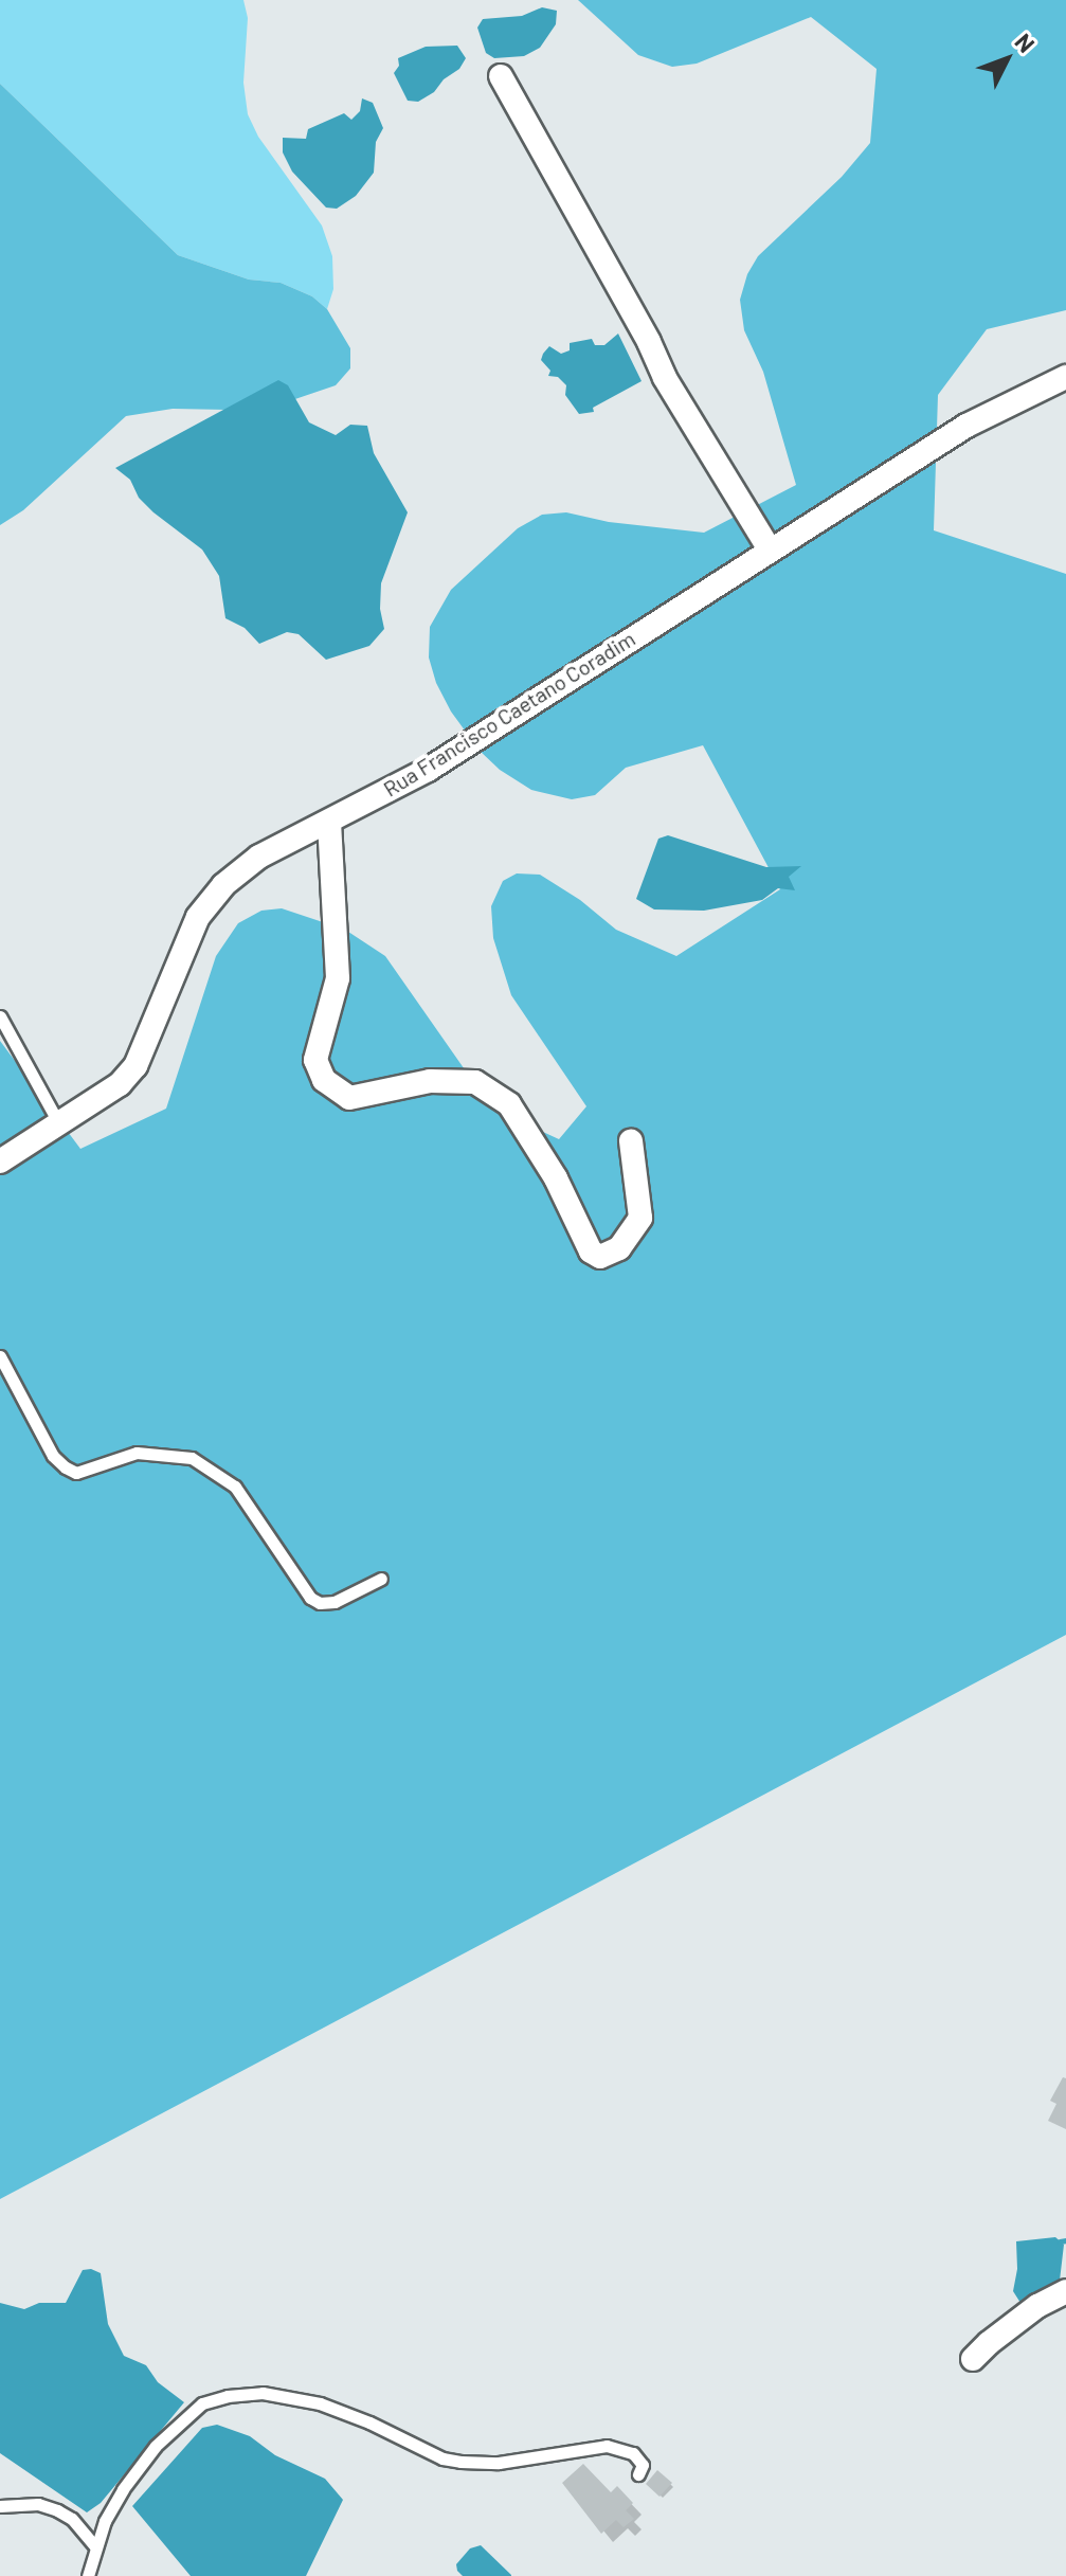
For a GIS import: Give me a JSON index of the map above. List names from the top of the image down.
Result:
{
  "streets": {
    "street": ["Rua Francisco Caetano Coradim"]
  },
  "north": "top right"
}
